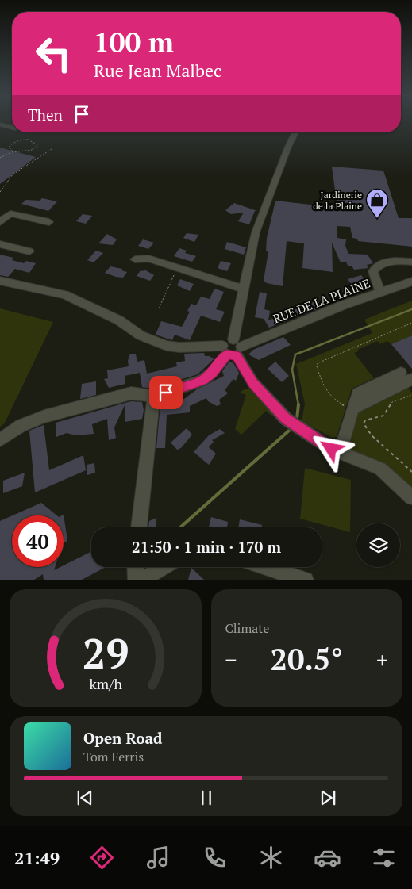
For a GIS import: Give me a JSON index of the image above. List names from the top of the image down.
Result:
{
  "streets": {
    "street": ["RUE DE LA PLAINE"]
  },
  "places": {
    "shop": ["Jardinerie de la Plaine"]
  },
  "page": {
    "turn": ["100 m", "Rue Jean Malbec"],
    "then": "Then",
    "limit": "40",
    "trip": "21:50 · 1 min · 170 m",
    "tile": "Climate",
    "heat": ["−", "20.5°", "+"],
    "song": ["Open Road", "Tom Ferris"],
    "tabs": "21:49",
    "gauge": ["29", "km/h"]
  }
}
